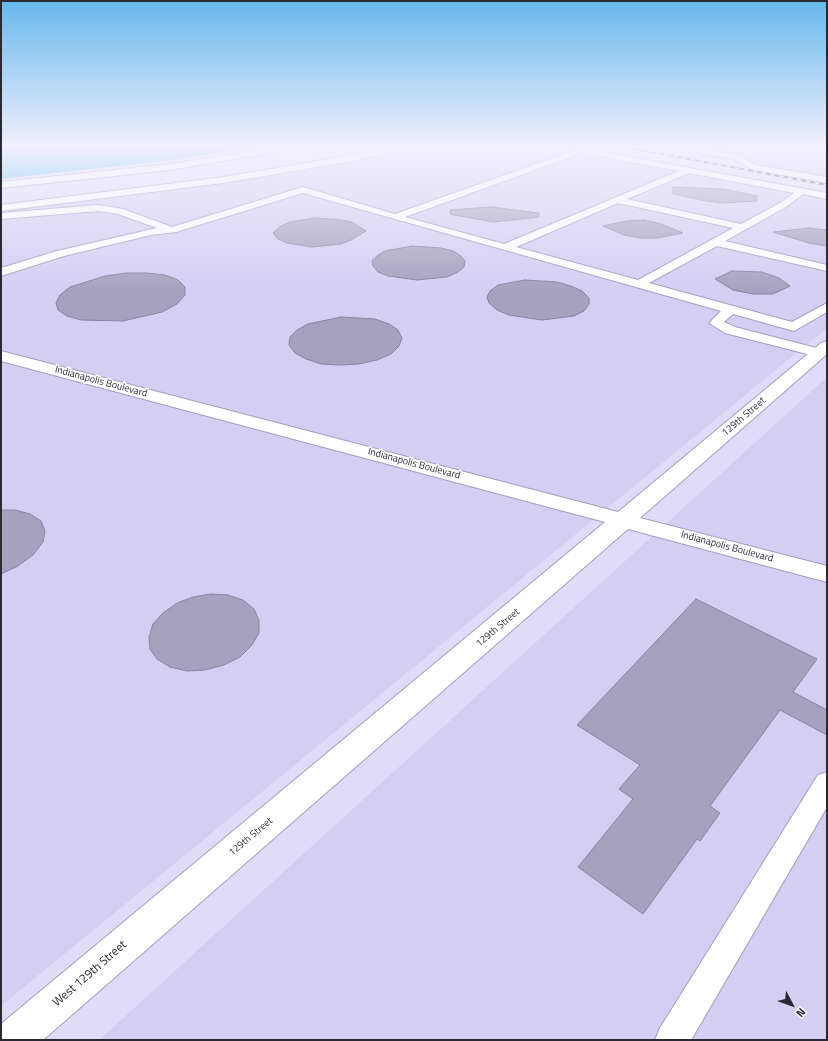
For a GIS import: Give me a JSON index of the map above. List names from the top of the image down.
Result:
{
  "streets": {
    "main road": ["Indianapolis Boulevard", "129th Street", "West 129th Street"]
  },
  "crossings": [
    ["Indianapolis Boulevard", "129th Street"],
    ["129th Street", "West 129th Street"]
  ],
  "north": "bottom right"
}
